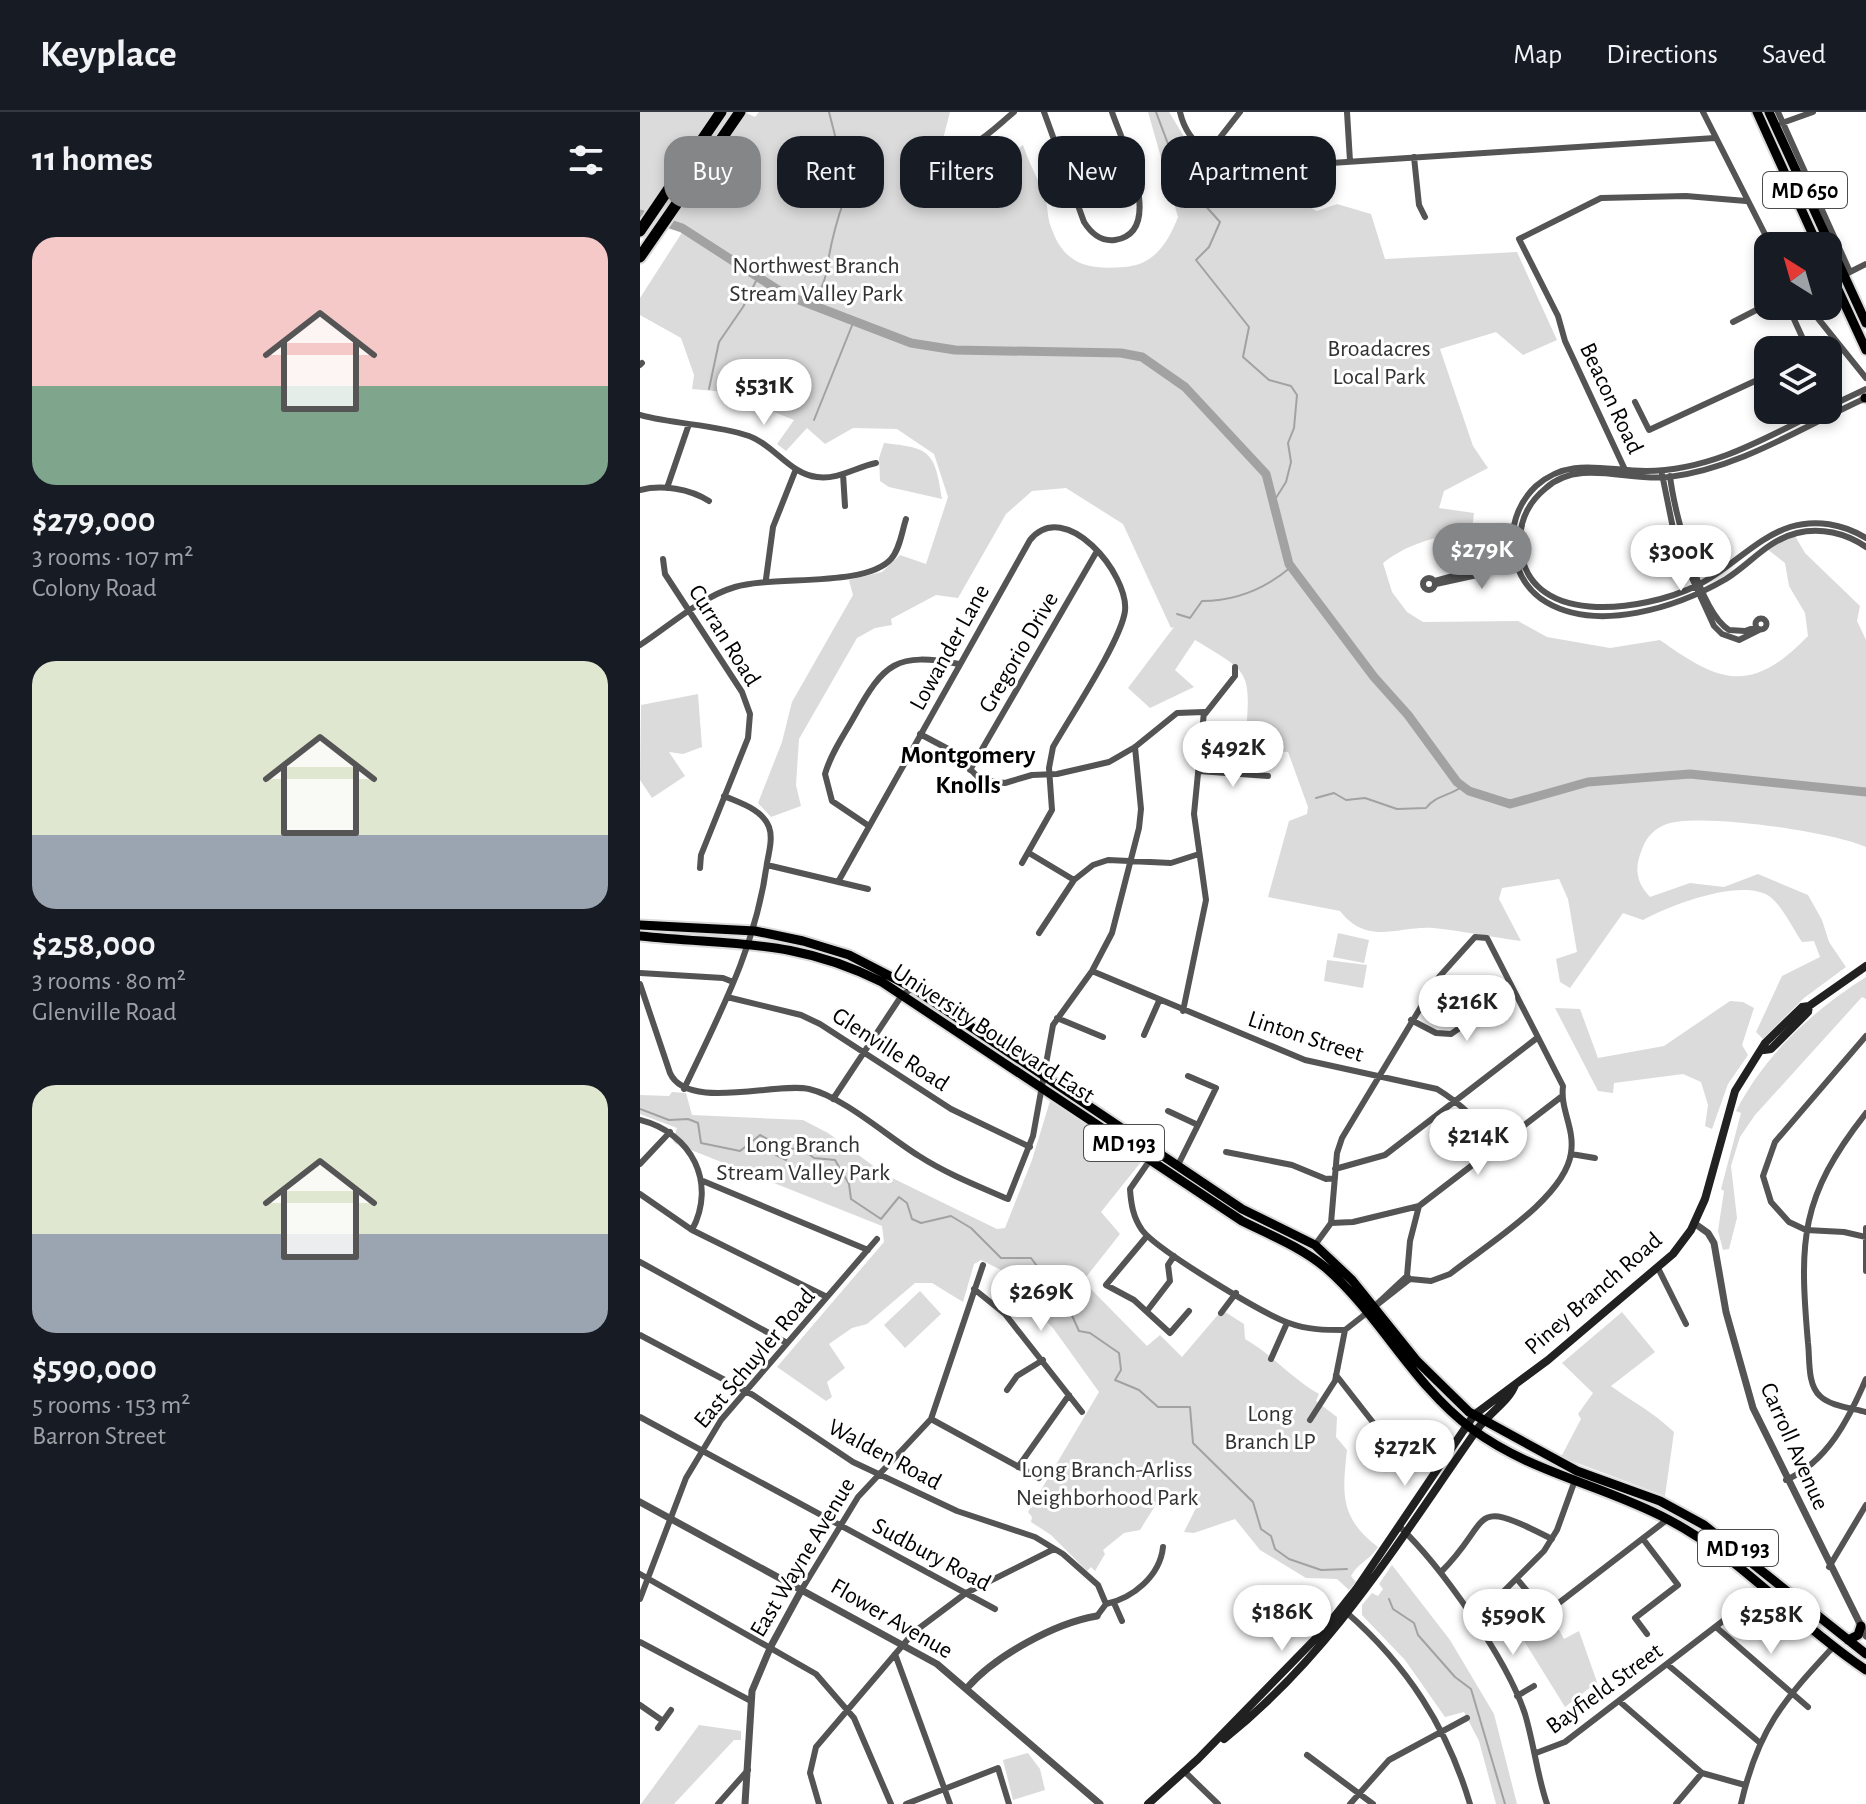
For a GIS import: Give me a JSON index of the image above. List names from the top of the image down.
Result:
{
  "streets": {
    "main road": [
      "MD 650",
      "University Boulevard East",
      "MD 193",
      "Piney Branch Road"
    ],
    "street": [
      "Beacon Road",
      "Curran Road",
      "Lowander Lane",
      "Gregorio Drive",
      "Linton Street",
      "Glenville Road",
      "East Schuyler Road",
      "Carroll Avenue",
      "Walden Road",
      "Sudbury Road",
      "East Wayne Avenue",
      "Flower Avenue",
      "Bayfield Street"
    ]
  },
  "crossings": [
    ["Lowander Lane", "Gregorio Drive"],
    ["University Boulevard East", "Piney Branch Road"],
    ["University Boulevard East", "Bayfield Street"],
    ["Piney Branch Road", "Carroll Avenue"],
    ["East Schuyler Road", "Walden Road"],
    ["East Schuyler Road", "Sudbury Road"],
    ["East Schuyler Road", "Flower Avenue"],
    ["Walden Road", "East Wayne Avenue"],
    ["Sudbury Road", "East Wayne Avenue"],
    ["East Wayne Avenue", "Flower Avenue"]
  ],
  "districts": ["Montgomery Knolls"],
  "parks": [
    "Northwest Branch Stream Valley Park",
    "Broadacres Local Park",
    "Long Branch Stream Valley Park",
    "Long Branch LP",
    "Long Branch-Arliss Neighborhood Park"
  ],
  "north": "top left",
  "page": {
    "header": "Keyplace",
    "nav": ["Map", "Directions", "Saved"],
    "heading": "11 homes",
    "chip": [
      "Buy",
      "Rent",
      "Filters",
      "New",
      "Apartment"
    ],
    "list": [
      {
        "name": "$279,000",
        "note": "3 rooms · 107 m² · Colony Road"
      },
      {
        "name": "$258,000",
        "note": "3 rooms · 80 m² · Glenville Road"
      },
      {
        "name": "$590,000",
        "note": "5 rooms · 153 m² · Barron Street"
      }
    ],
    "price": [
      "$531K",
      "$279K",
      "$300K",
      "$492K",
      "$216K",
      "$214K",
      "$269K",
      "$272K",
      "$186K",
      "$258K",
      "$590K"
    ]
  }
}
